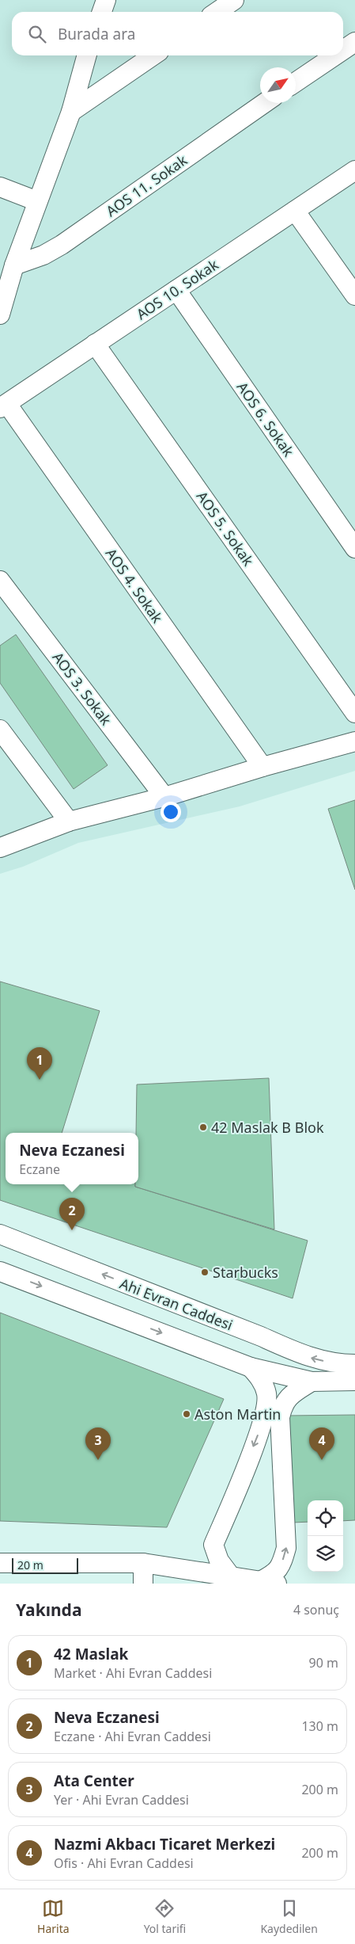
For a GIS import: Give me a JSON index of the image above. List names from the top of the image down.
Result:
{
  "streets": {
    "street": [
      "AOS 11. Sokak",
      "AOS 10. Sokak",
      "AOS 6. Sokak",
      "AOS 5. Sokak",
      "AOS 4. Sokak",
      "AOS 3. Sokak",
      "Ahi Evran Caddesi"
    ]
  },
  "crossings": [
    ["AOS 10. Sokak", "AOS 6. Sokak"],
    ["AOS 10. Sokak", "AOS 5. Sokak"],
    ["AOS 10. Sokak", "AOS 4. Sokak"]
  ],
  "places": ["42 Maslak B Blok", "Starbucks", "Aston Martin"],
  "scale_bar": "20 m",
  "north": "top right",
  "page": {
    "search": "Burada ara",
    "pins": [
      "1",
      "2",
      "3",
      "4"
    ],
    "popup": ["Neva Eczanesi", "Eczane"],
    "scale": "20 m",
    "heading": ["Yakında", "4 sonuç"],
    "list": [
      {
        "mark": "1",
        "name": "42 Maslak",
        "note": "Market · Ahi Evran Caddesi",
        "value": "90 m"
      },
      {
        "mark": "2",
        "name": "Neva Eczanesi",
        "note": "Eczane · Ahi Evran Caddesi",
        "value": "130 m"
      },
      {
        "mark": "3",
        "name": "Ata Center",
        "note": "Yer · Ahi Evran Caddesi",
        "value": "200 m"
      },
      {
        "mark": "4",
        "name": "Nazmi Akbacı Ticaret Merkezi",
        "note": "Ofis · Ahi Evran Caddesi",
        "value": "200 m"
      }
    ],
    "nav": ["Harita", "Yol tarifi", "Kaydedilen"]
  }
}
